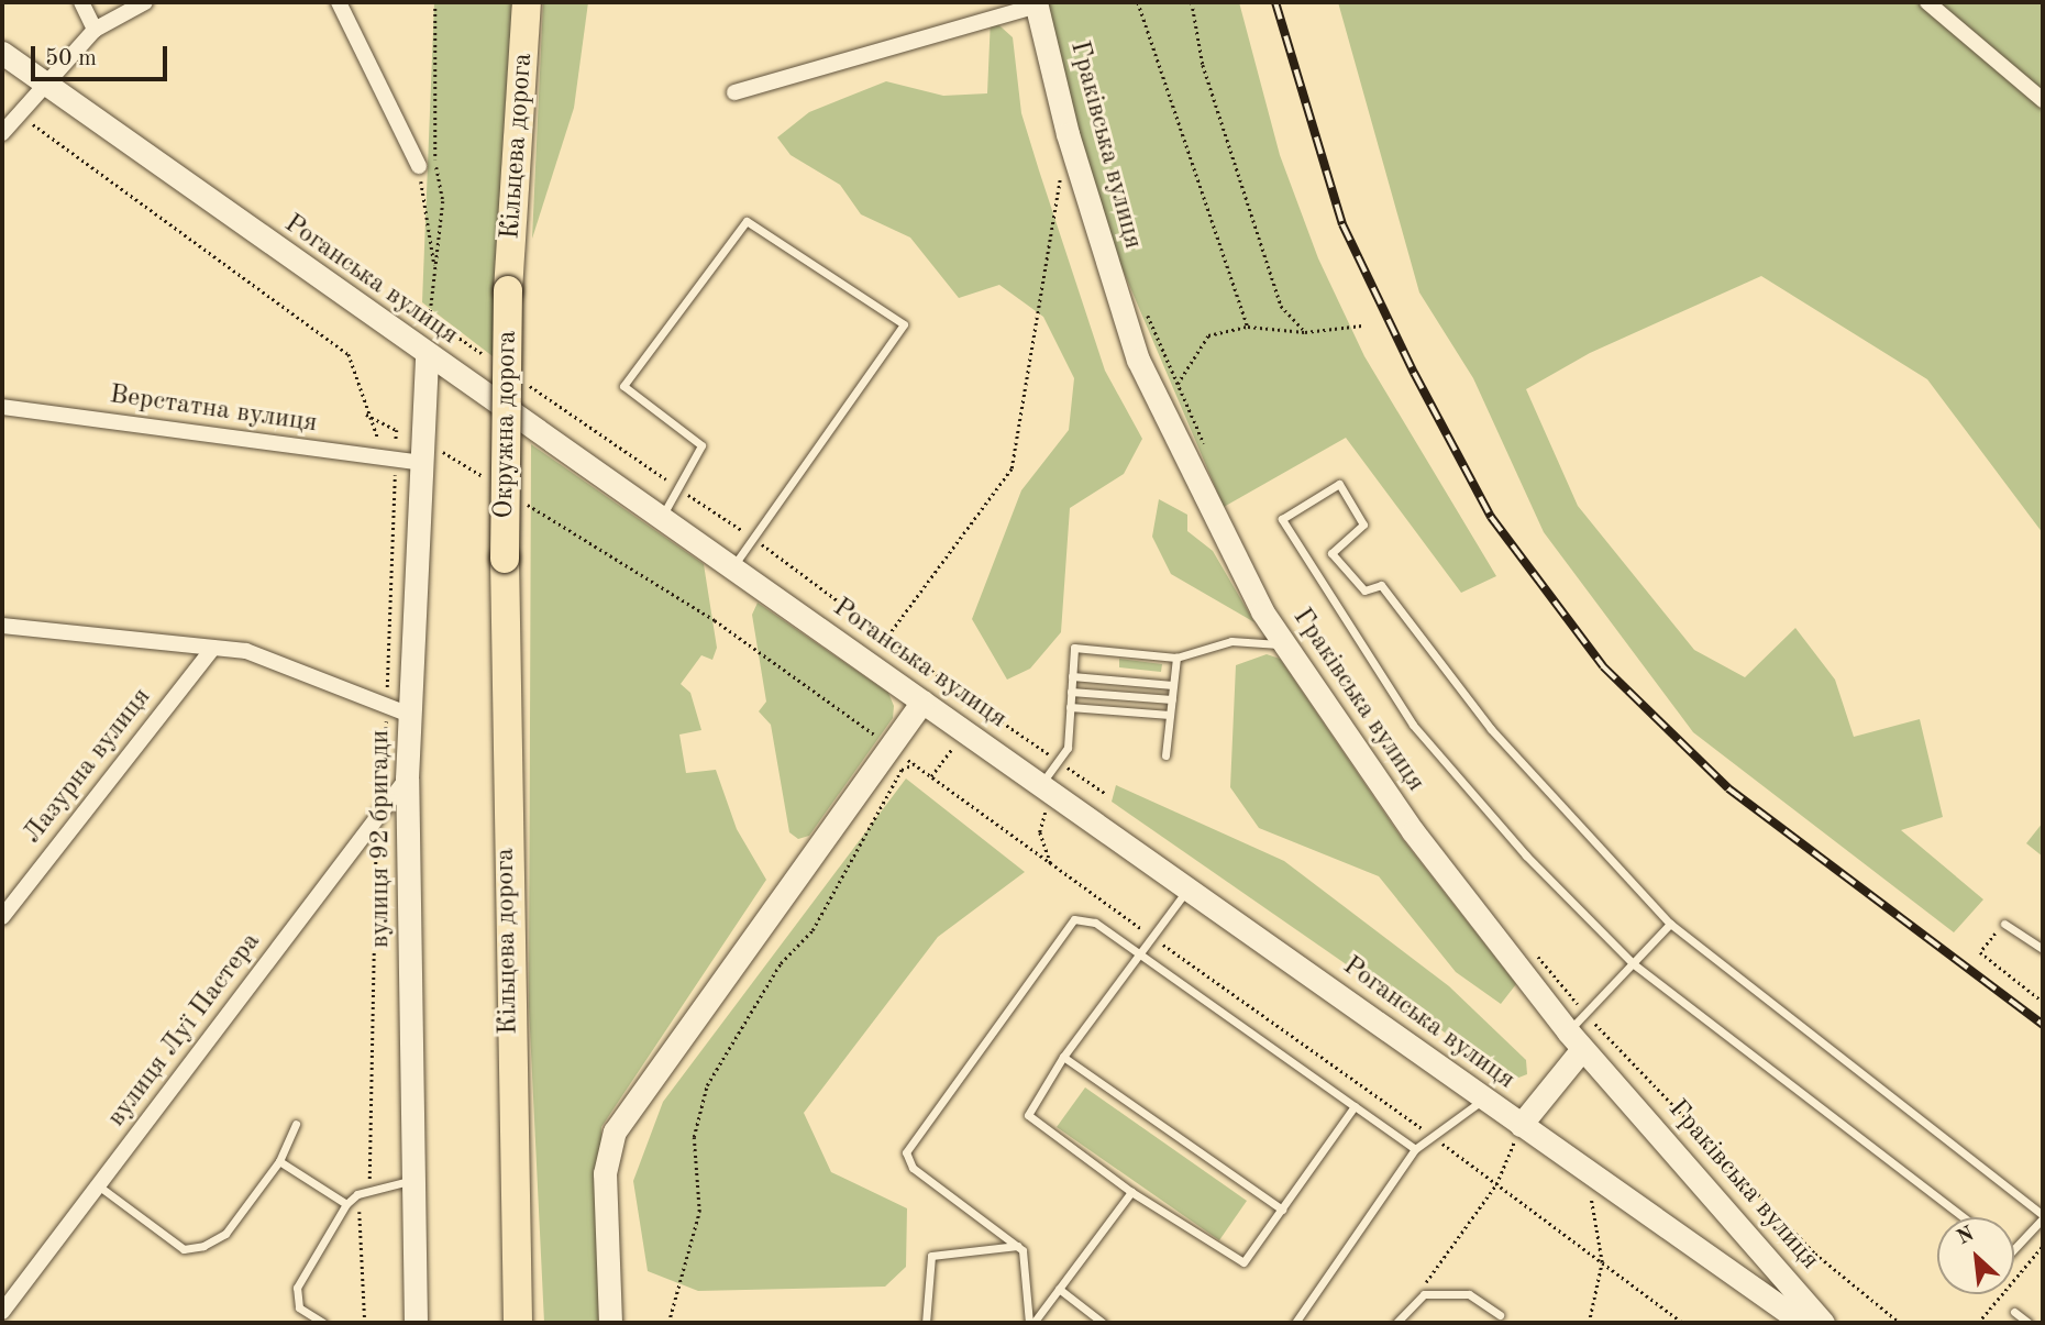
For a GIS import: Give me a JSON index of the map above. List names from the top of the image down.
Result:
{
  "streets": {
    "highway": ["Кільцева дорога", "Окружна дорога"],
    "street": [
      "Граківська вулиця",
      "Роганська вулиця",
      "Верстатна вулиця",
      "Лазурна вулиця",
      "вулиця 92 бригади",
      "вулиця Луї Пастера"
    ]
  },
  "crossings": [
    ["Кільцева дорога", "Окружна дорога"],
    ["Роганська вулиця", "вулиця 92 бригади"],
    ["Верстатна вулиця", "вулиця 92 бригади"],
    ["вулиця 92 бригади", "вулиця Луї Пастера"]
  ],
  "scale_bar": "50 m",
  "north": "top left"
}
